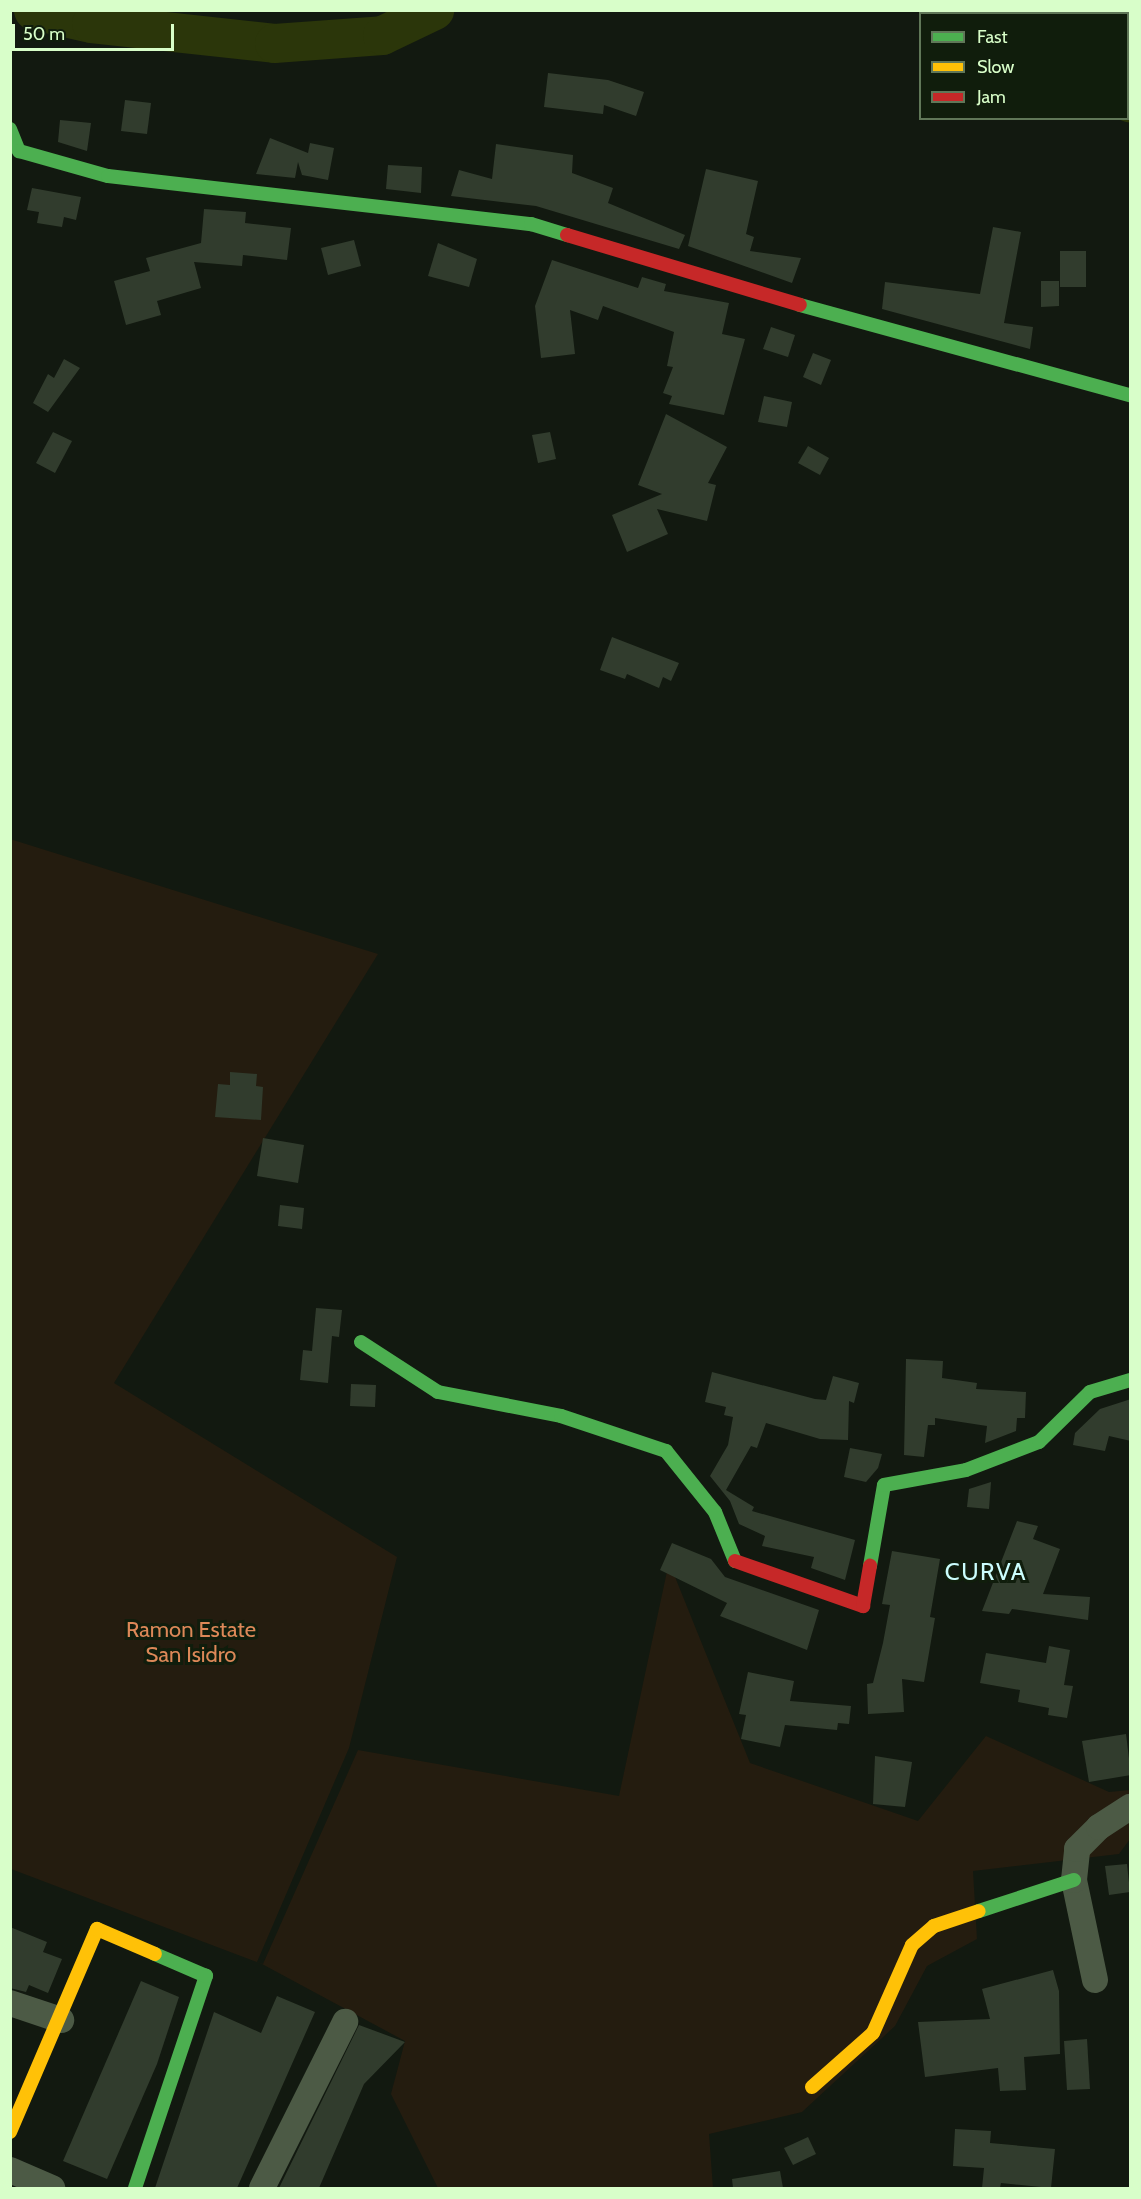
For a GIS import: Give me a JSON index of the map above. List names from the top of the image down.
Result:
{
  "districts": ["CURVA"],
  "parks": ["Ramon Estate San Isidro"],
  "legend": ["Fast", "Slow", "Jam"],
  "scale_bar": "50 m"
}
